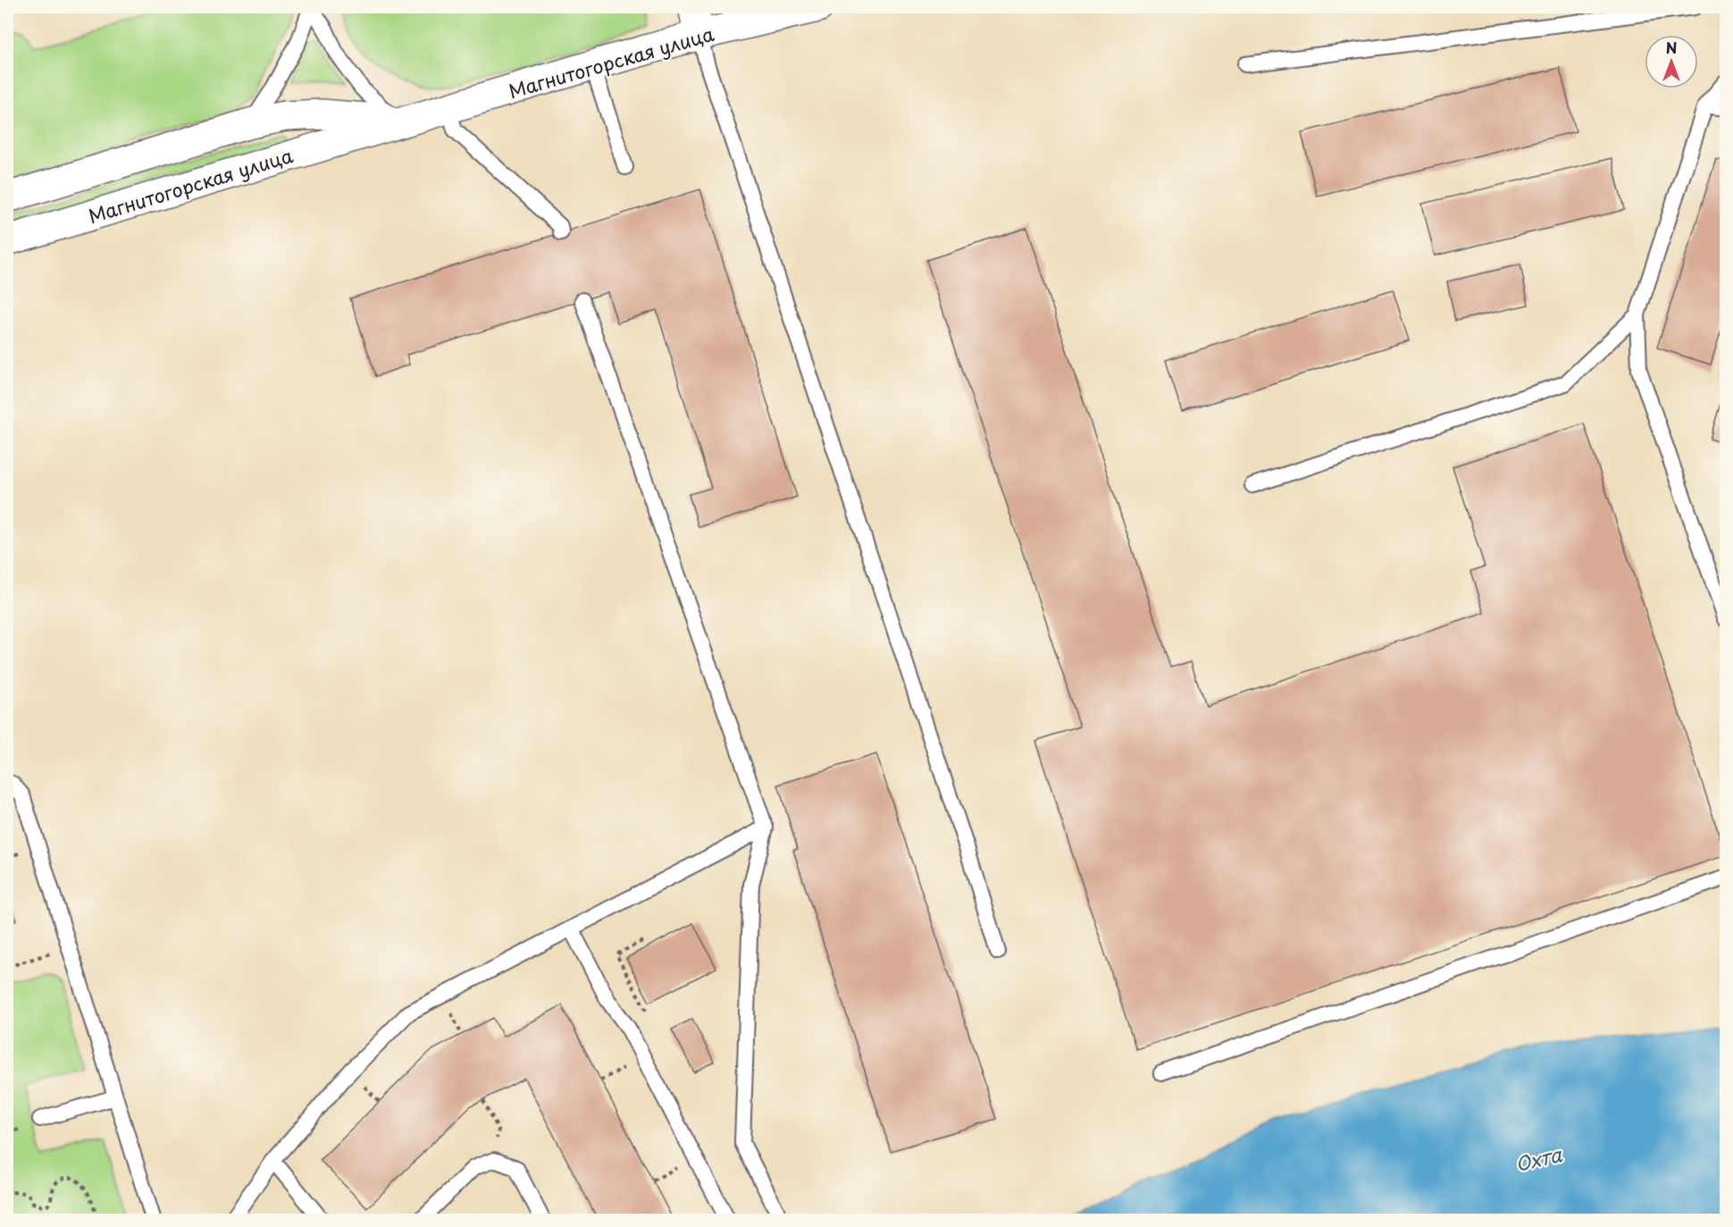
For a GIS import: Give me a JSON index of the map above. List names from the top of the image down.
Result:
{
  "streets": {
    "street": ["Магнитогорская улица"]
  },
  "water": ["Охта"],
  "north": "top"
}
